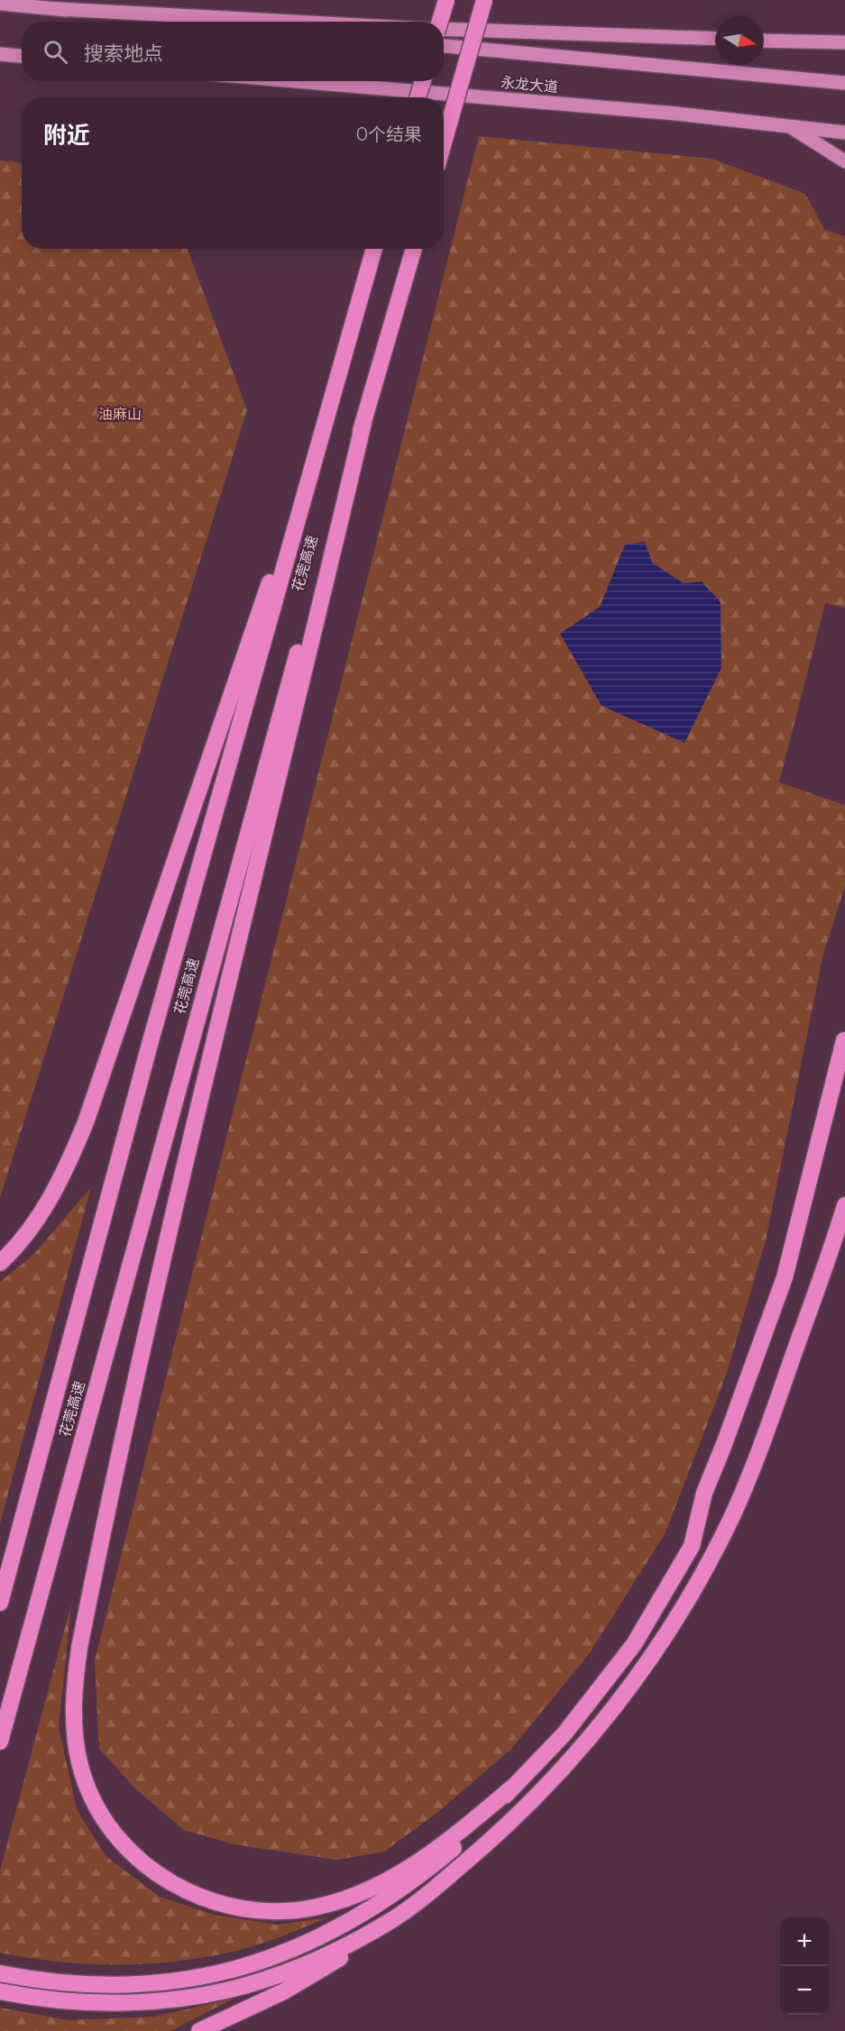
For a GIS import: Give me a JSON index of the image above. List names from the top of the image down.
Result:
{
  "streets": {
    "highway": ["花莞高速"],
    "main road": ["永龙大道"]
  },
  "parks": ["油麻山"],
  "north": "right",
  "page": {
    "search": "搜索地点",
    "heading": ["附近", "0个结果"],
    "map_buttons": ["+", "−"]
  }
}
